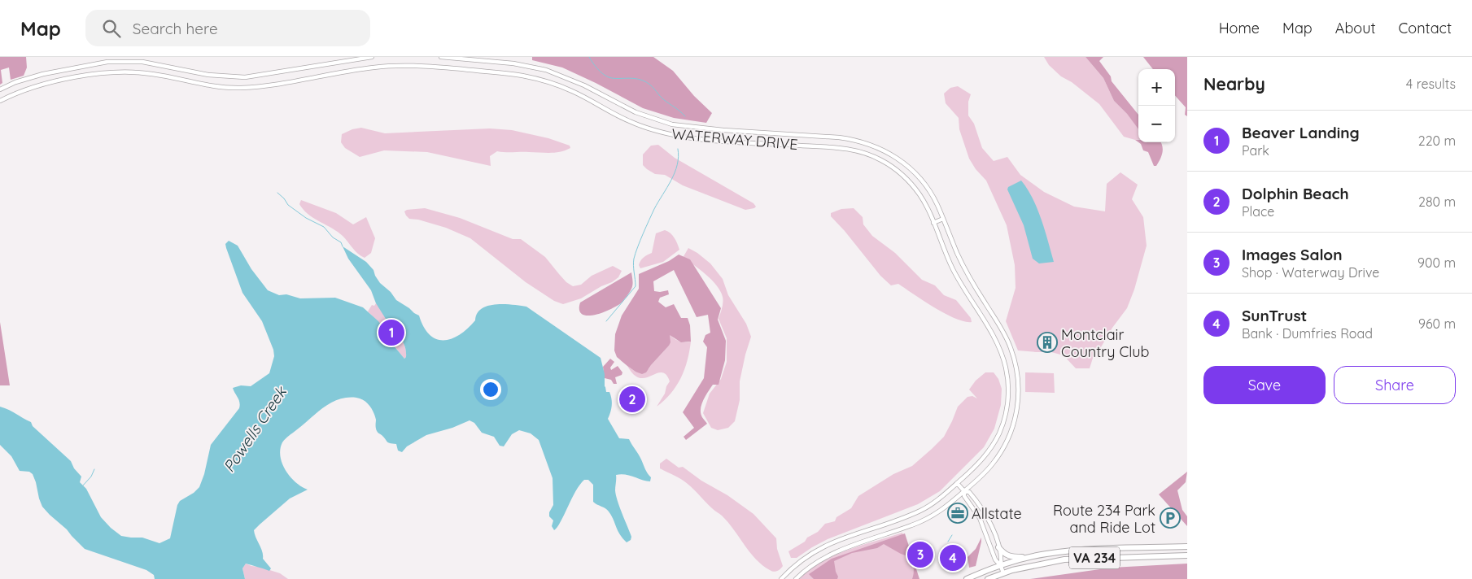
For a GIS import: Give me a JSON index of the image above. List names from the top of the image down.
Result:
{
  "streets": {
    "highway": ["VA 234"],
    "main road": ["WATERWAY DRIVE"]
  },
  "water": ["Powells Creek"],
  "places": {
    "building": ["Montclair Country Club"],
    "office": ["Allstate"],
    "parking": ["Route 234 Park and Ride Lot"]
  },
  "page": {
    "header": "Map",
    "search": "Search here",
    "nav": [
      "Home",
      "Map",
      "About",
      "Contact"
    ],
    "heading": ["Nearby", "4 results"],
    "map_buttons": ["+", "−"],
    "list": [
      {
        "mark": "1",
        "name": "Beaver Landing",
        "note": "Park",
        "value": "220 m"
      },
      {
        "mark": "2",
        "name": "Dolphin Beach",
        "note": "Place",
        "value": "280 m"
      },
      {
        "mark": "3",
        "name": "Images Salon",
        "note": "Shop · Waterway Drive",
        "value": "900 m"
      },
      {
        "mark": "4",
        "name": "SunTrust",
        "note": "Bank · Dumfries Road",
        "value": "960 m"
      }
    ],
    "pins": [
      "1",
      "2",
      "3",
      "4"
    ],
    "buttons": ["Save", "Share"]
  }
}
